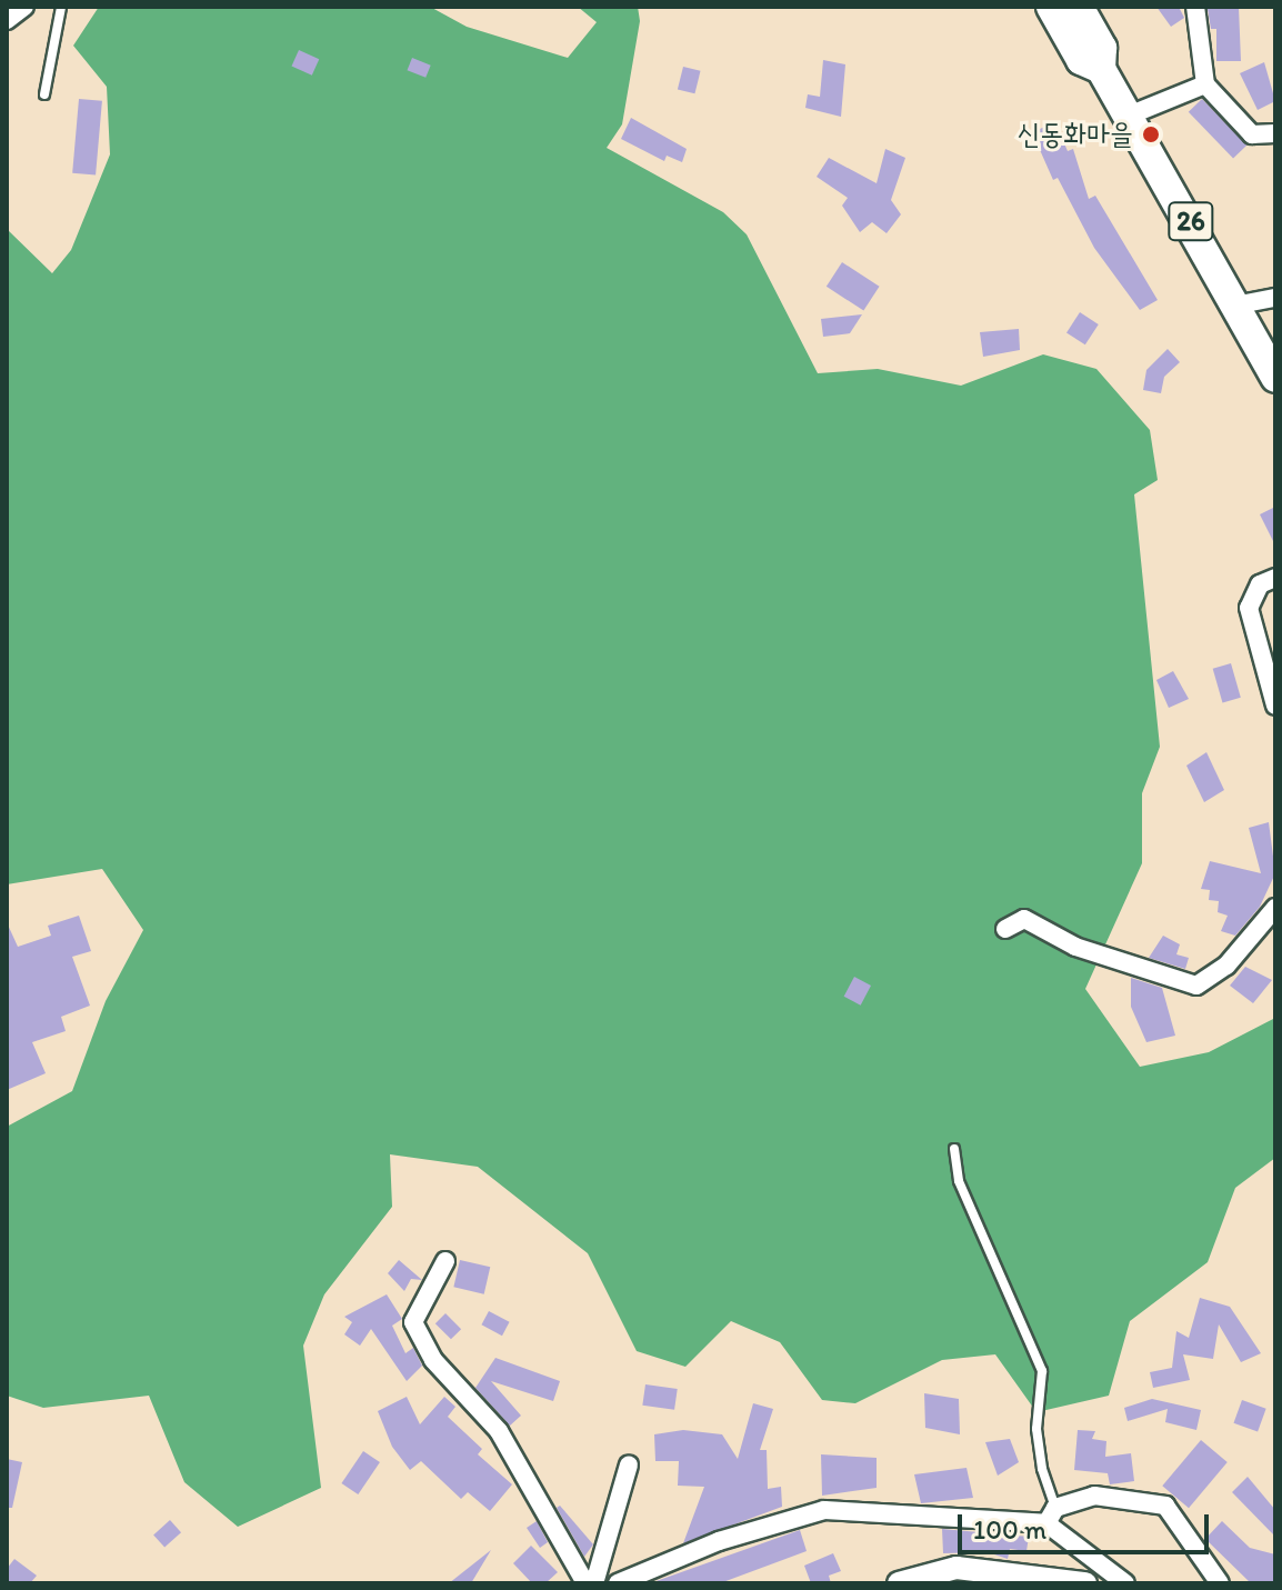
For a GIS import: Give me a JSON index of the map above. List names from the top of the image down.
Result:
{
  "streets": {
    "main road": ["26"]
  },
  "places": ["신동화마을"],
  "scale_bar": "100 m"
}
